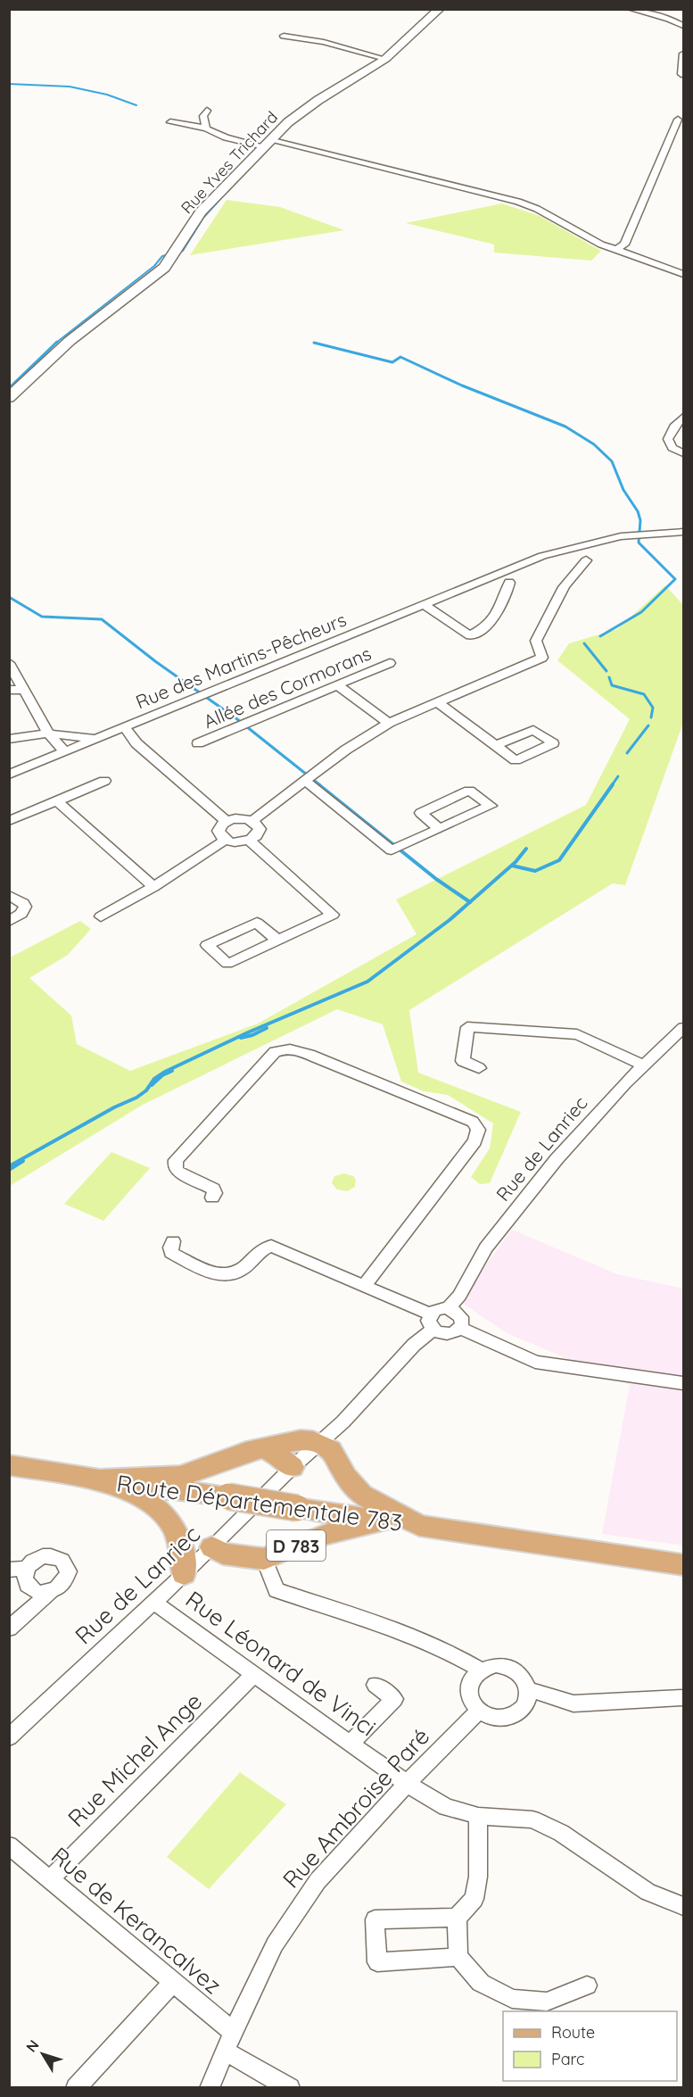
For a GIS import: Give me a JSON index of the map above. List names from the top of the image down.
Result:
{
  "streets": {
    "main road": ["Rue Yves Trichard", "Route Départementale 783", "D 783"],
    "street": [
      "Rue des Martins-Pêcheurs",
      "Allée des Cormorans",
      "Rue de Lanriec",
      "Rue Léonard de Vinci",
      "Rue Michel Ange",
      "Rue Ambroise Paré",
      "Rue de Kerancalvez"
    ]
  },
  "crossings": [
    ["Rue de Lanriec", "D 783"],
    ["Rue de Lanriec", "Rue Léonard de Vinci"],
    ["Route Départementale 783", "D 783"],
    ["Rue Léonard de Vinci", "Rue Michel Ange"],
    ["Rue Léonard de Vinci", "Rue Ambroise Paré"],
    ["Rue Michel Ange", "Rue de Kerancalvez"],
    ["Rue Ambroise Paré", "Rue de Kerancalvez"]
  ],
  "legend": ["Route", "Parc"],
  "north": "top left"
}
